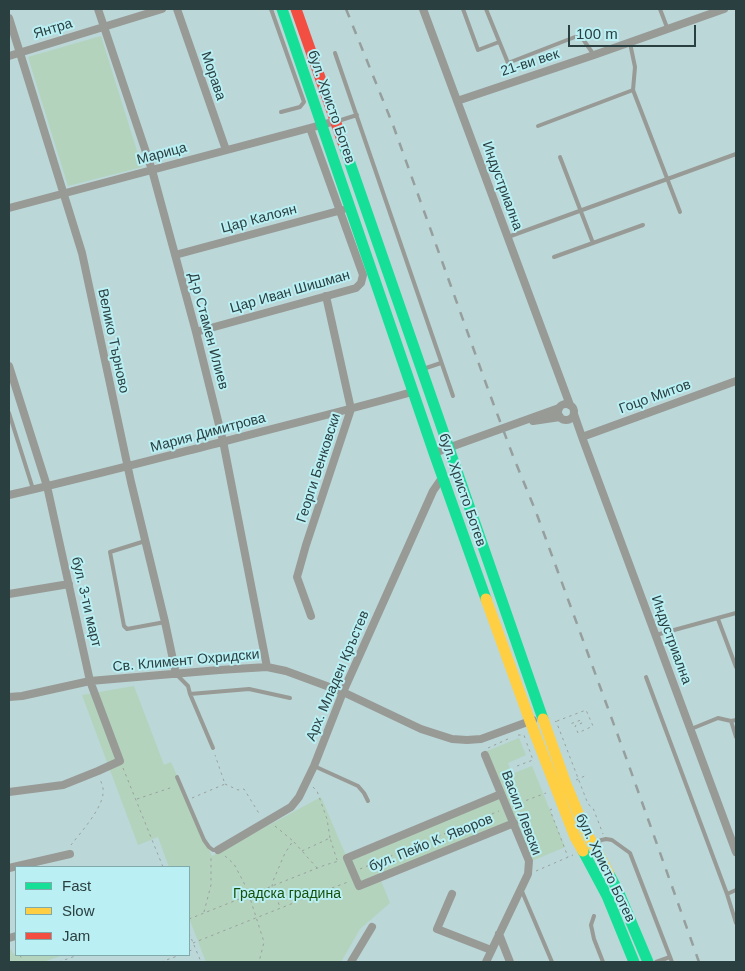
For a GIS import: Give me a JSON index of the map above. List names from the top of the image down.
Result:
{
  "streets": {
    "main road": ["бул. Христо Ботев"],
    "street": [
      "Янтра",
      "21-ви век",
      "Морава",
      "Марица",
      "Индустриална",
      "Цар Калоян",
      "Цар Иван Шишман",
      "Д-р Стамен Илиев",
      "Велико Търново",
      "Гоцо Митов",
      "Мария Димитрова",
      "Георги Бенковски",
      "бул. 3-ти март",
      "Св. Климент Охридски",
      "Арх. Младен Кръстев",
      "Васил Левски",
      "бул. Пейо К. Яворов"
    ]
  },
  "crossings": [
    ["Янтра", "Д-р Стамен Илиев"],
    ["Янтра", "Велико Търново"],
    ["21-ви век", "Индустриална"],
    ["Морава", "Марица"],
    ["бул. Христо Ботев", "Марица"],
    ["бул. Христо Ботев", "Цар Калоян"],
    ["бул. Христо Ботев", "Цар Иван Шишман"],
    ["бул. Христо Ботев", "Мария Димитрова"],
    ["бул. Христо Ботев", "Св. Климент Охридски"],
    ["бул. Христо Ботев", "Арх. Младен Кръстев"],
    ["Марица", "Д-р Стамен Илиев"],
    ["Марица", "Велико Търново"],
    ["Индустриална", "Гоцо Митов"],
    ["Цар Калоян", "Цар Иван Шишман"],
    ["Цар Калоян", "Д-р Стамен Илиев"],
    ["Цар Иван Шишман", "Д-р Стамен Илиев"],
    ["Цар Иван Шишман", "Георги Бенковски"],
    ["Д-р Стамен Илиев", "Мария Димитрова"],
    ["Д-р Стамен Илиев", "Св. Климент Охридски"],
    ["Велико Търново", "Мария Димитрова"],
    ["Велико Търново", "Св. Климент Охридски"],
    ["Мария Димитрова", "Георги Бенковски"],
    ["Мария Димитрова", "бул. 3-ти март"],
    ["бул. 3-ти март", "Св. Климент Охридски"],
    ["Св. Климент Охридски", "Арх. Младен Кръстев"],
    ["Васил Левски", "бул. Пейо К. Яворов"]
  ],
  "parks": ["Градска градина"],
  "legend": ["Fast", "Slow", "Jam"],
  "scale_bar": "100 m"
}
